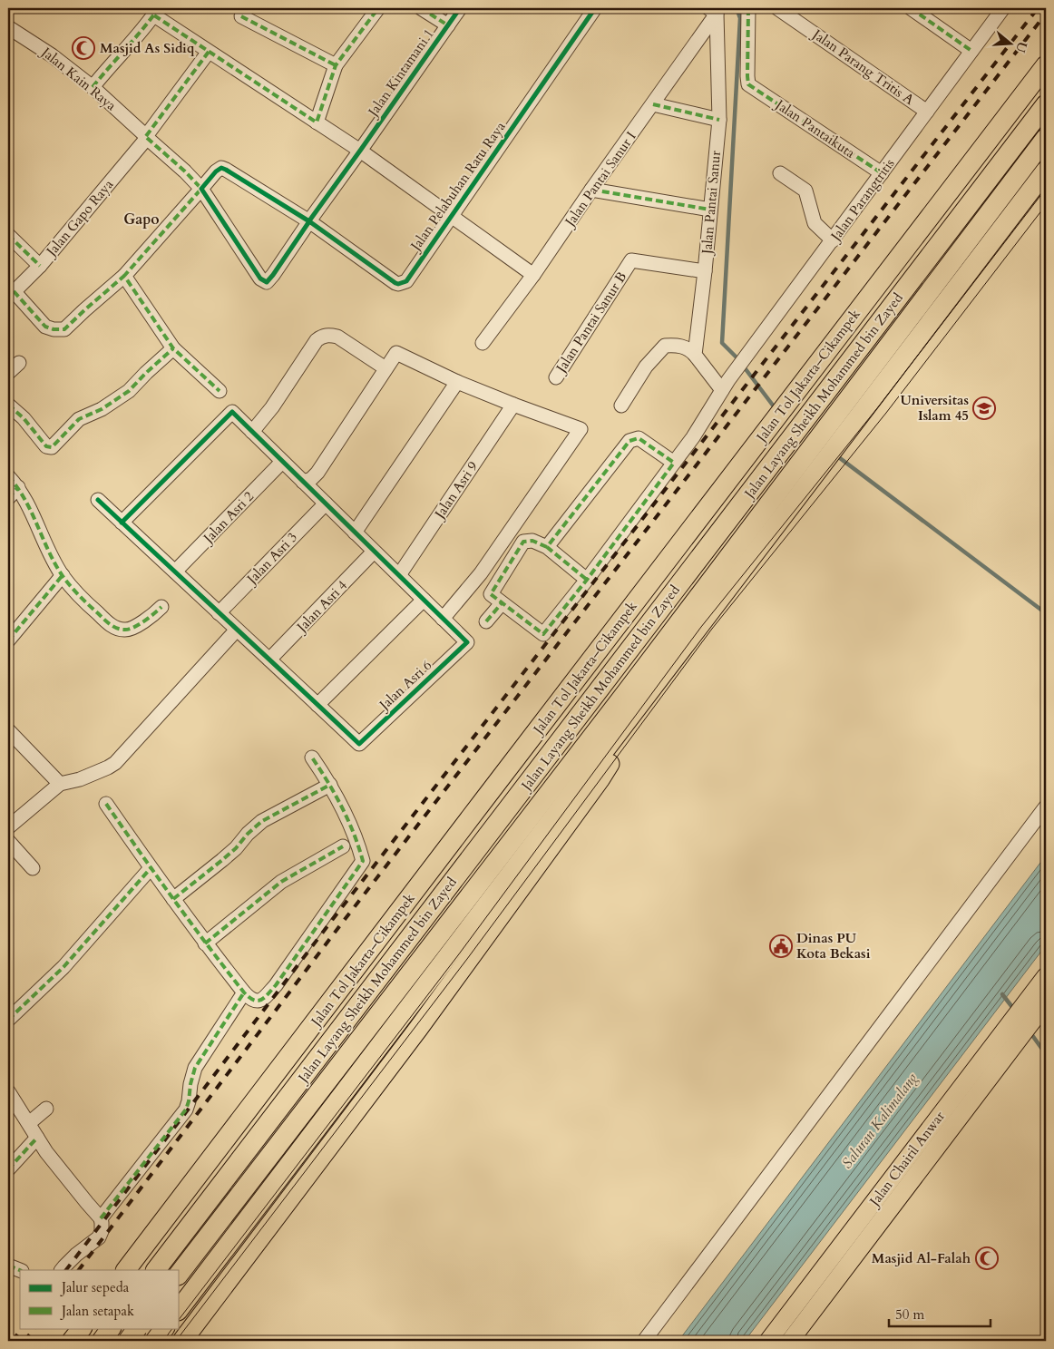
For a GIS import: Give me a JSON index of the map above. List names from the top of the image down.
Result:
{
  "streets": {
    "highway": ["Jalan Tol Jakarta–Cikampek", "Jalan Layang Sheikh Mohammed bin Zayed"],
    "main road": ["Jalan Chairil Anwar"],
    "street": [
      "Jalan Parang Tritis A",
      "Jalan Kintamani 1",
      "Jalan Kain Raya",
      "Jalan Pantaikuta",
      "Jalan Pantai Sanur I",
      "Jalan Pelabuhan Ratu Raya",
      "Jalan Parangtritis",
      "Jalan Pantai Sanur",
      "Jalan Gapo Raya",
      "Jalan Pantai Sanur B",
      "Jalan Asri 9",
      "Jalan Asri 2",
      "Jalan Asri 3",
      "Jalan Asri 4",
      "Jalan Asri 6"
    ]
  },
  "crossings": [
    ["Jalan Parang Tritis A", "Jalan Parangtritis"],
    ["Jalan Kintamani 1", "Jalan Kain Raya"],
    ["Jalan Kintamani 1", "Jalan Pelabuhan Ratu Raya"],
    ["Jalan Kain Raya", "Jalan Pelabuhan Ratu Raya"],
    ["Jalan Kain Raya", "Jalan Gapo Raya"],
    ["Jalan Pantaikuta", "Jalan Parangtritis"],
    ["Jalan Pantai Sanur I", "Jalan Pantai Sanur"],
    ["Jalan Pantai Sanur", "Jalan Pantai Sanur B"]
  ],
  "districts": ["Gapo"],
  "water": ["Saluran Kalimalang"],
  "places": {
    "mosque": ["Masjid As Sidiq", "Masjid Al-Falah"],
    "school or university": ["Universitas Islam 45"],
    "public building": ["Dinas PU Kota Bekasi"]
  },
  "legend": ["Jalur sepeda", "Jalan setapak"],
  "scale_bar": "50 m",
  "north": "right"
}
